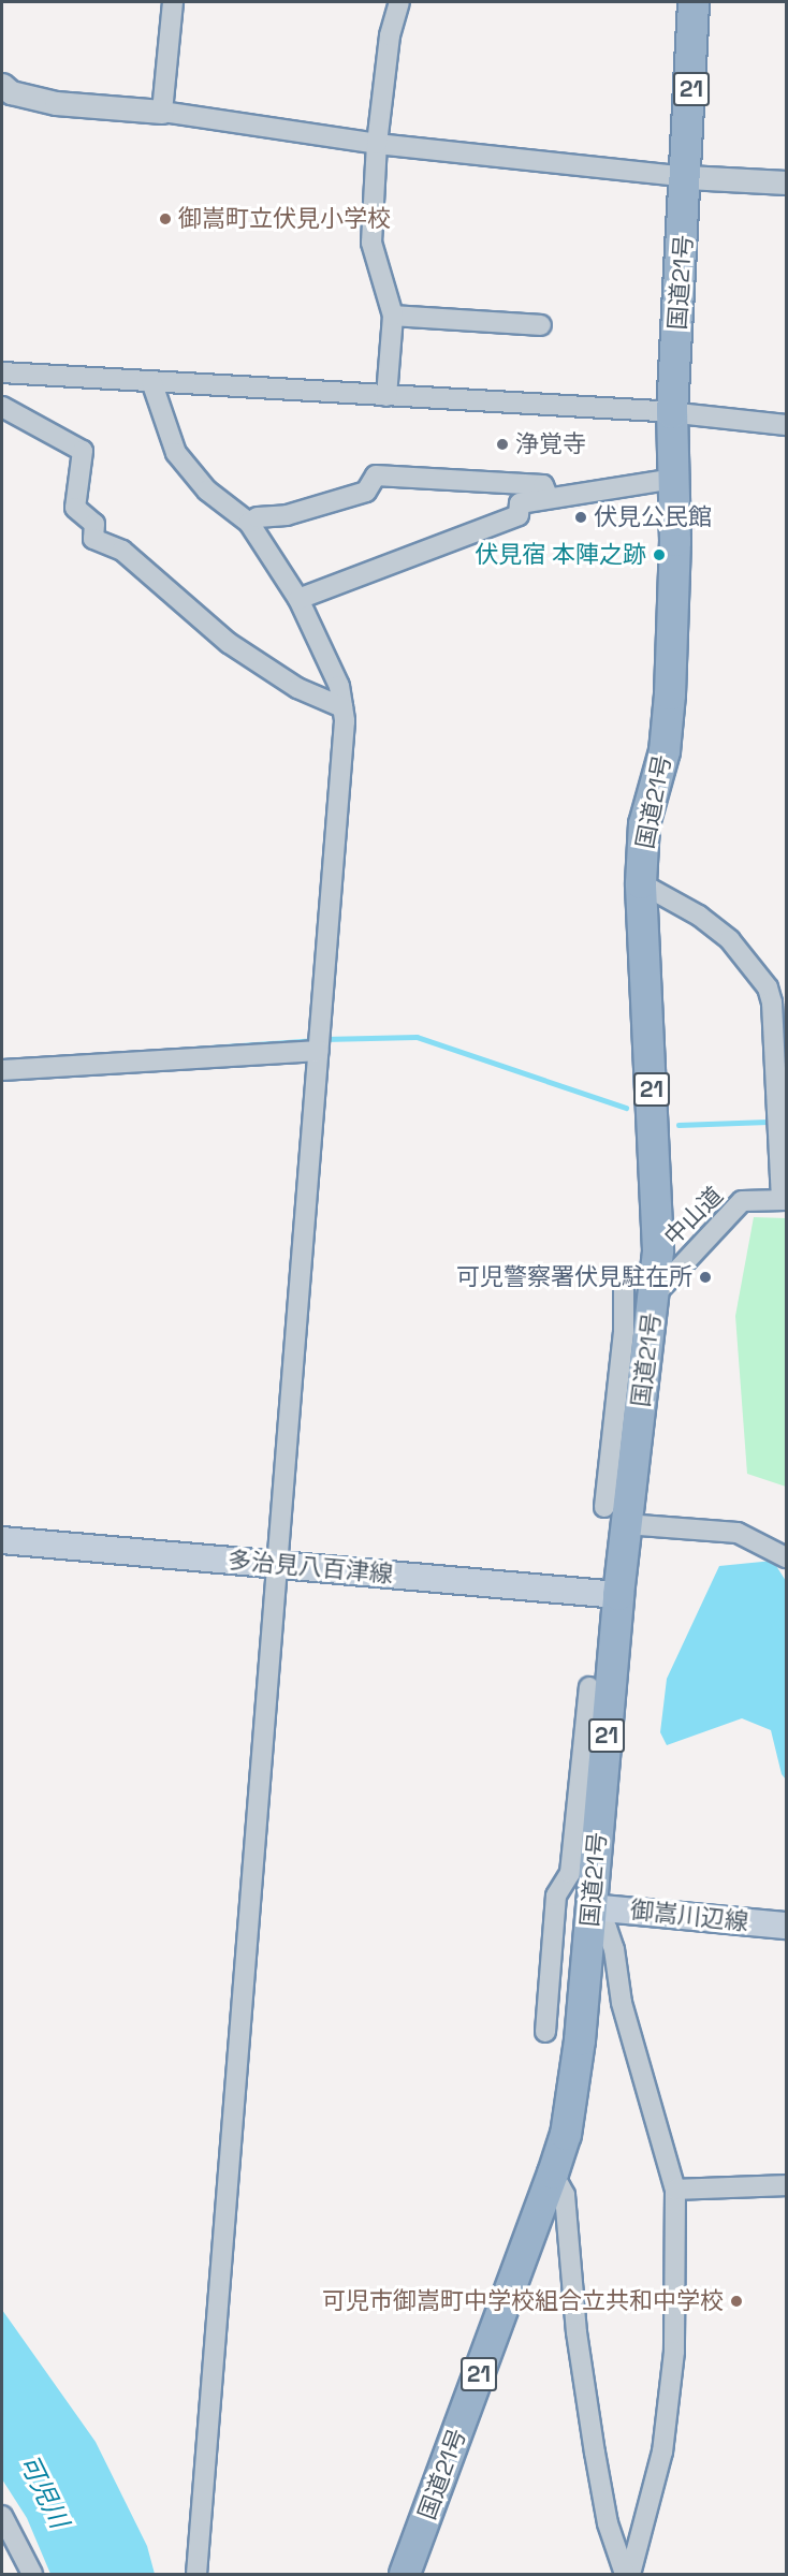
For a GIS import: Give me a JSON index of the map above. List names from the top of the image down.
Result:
{
  "streets": {
    "highway": ["21", "国道21号"],
    "main road": ["多治見八百津線", "御嵩川辺線"],
    "street": ["中山道"]
  },
  "crossings": [
    ["国道21号", "中山道"],
    ["国道21号", "多治見八百津線"],
    ["国道21号", "御嵩川辺線"]
  ],
  "water": ["可児川"],
  "places": [
    "御嵩町立伏見小学校",
    "浄覚寺",
    "伏見公民館",
    "伏見宿 本陣之跡",
    "可児警察署伏見駐在所",
    "可児市御嵩町中学校組合立共和中学校"
  ]
}
